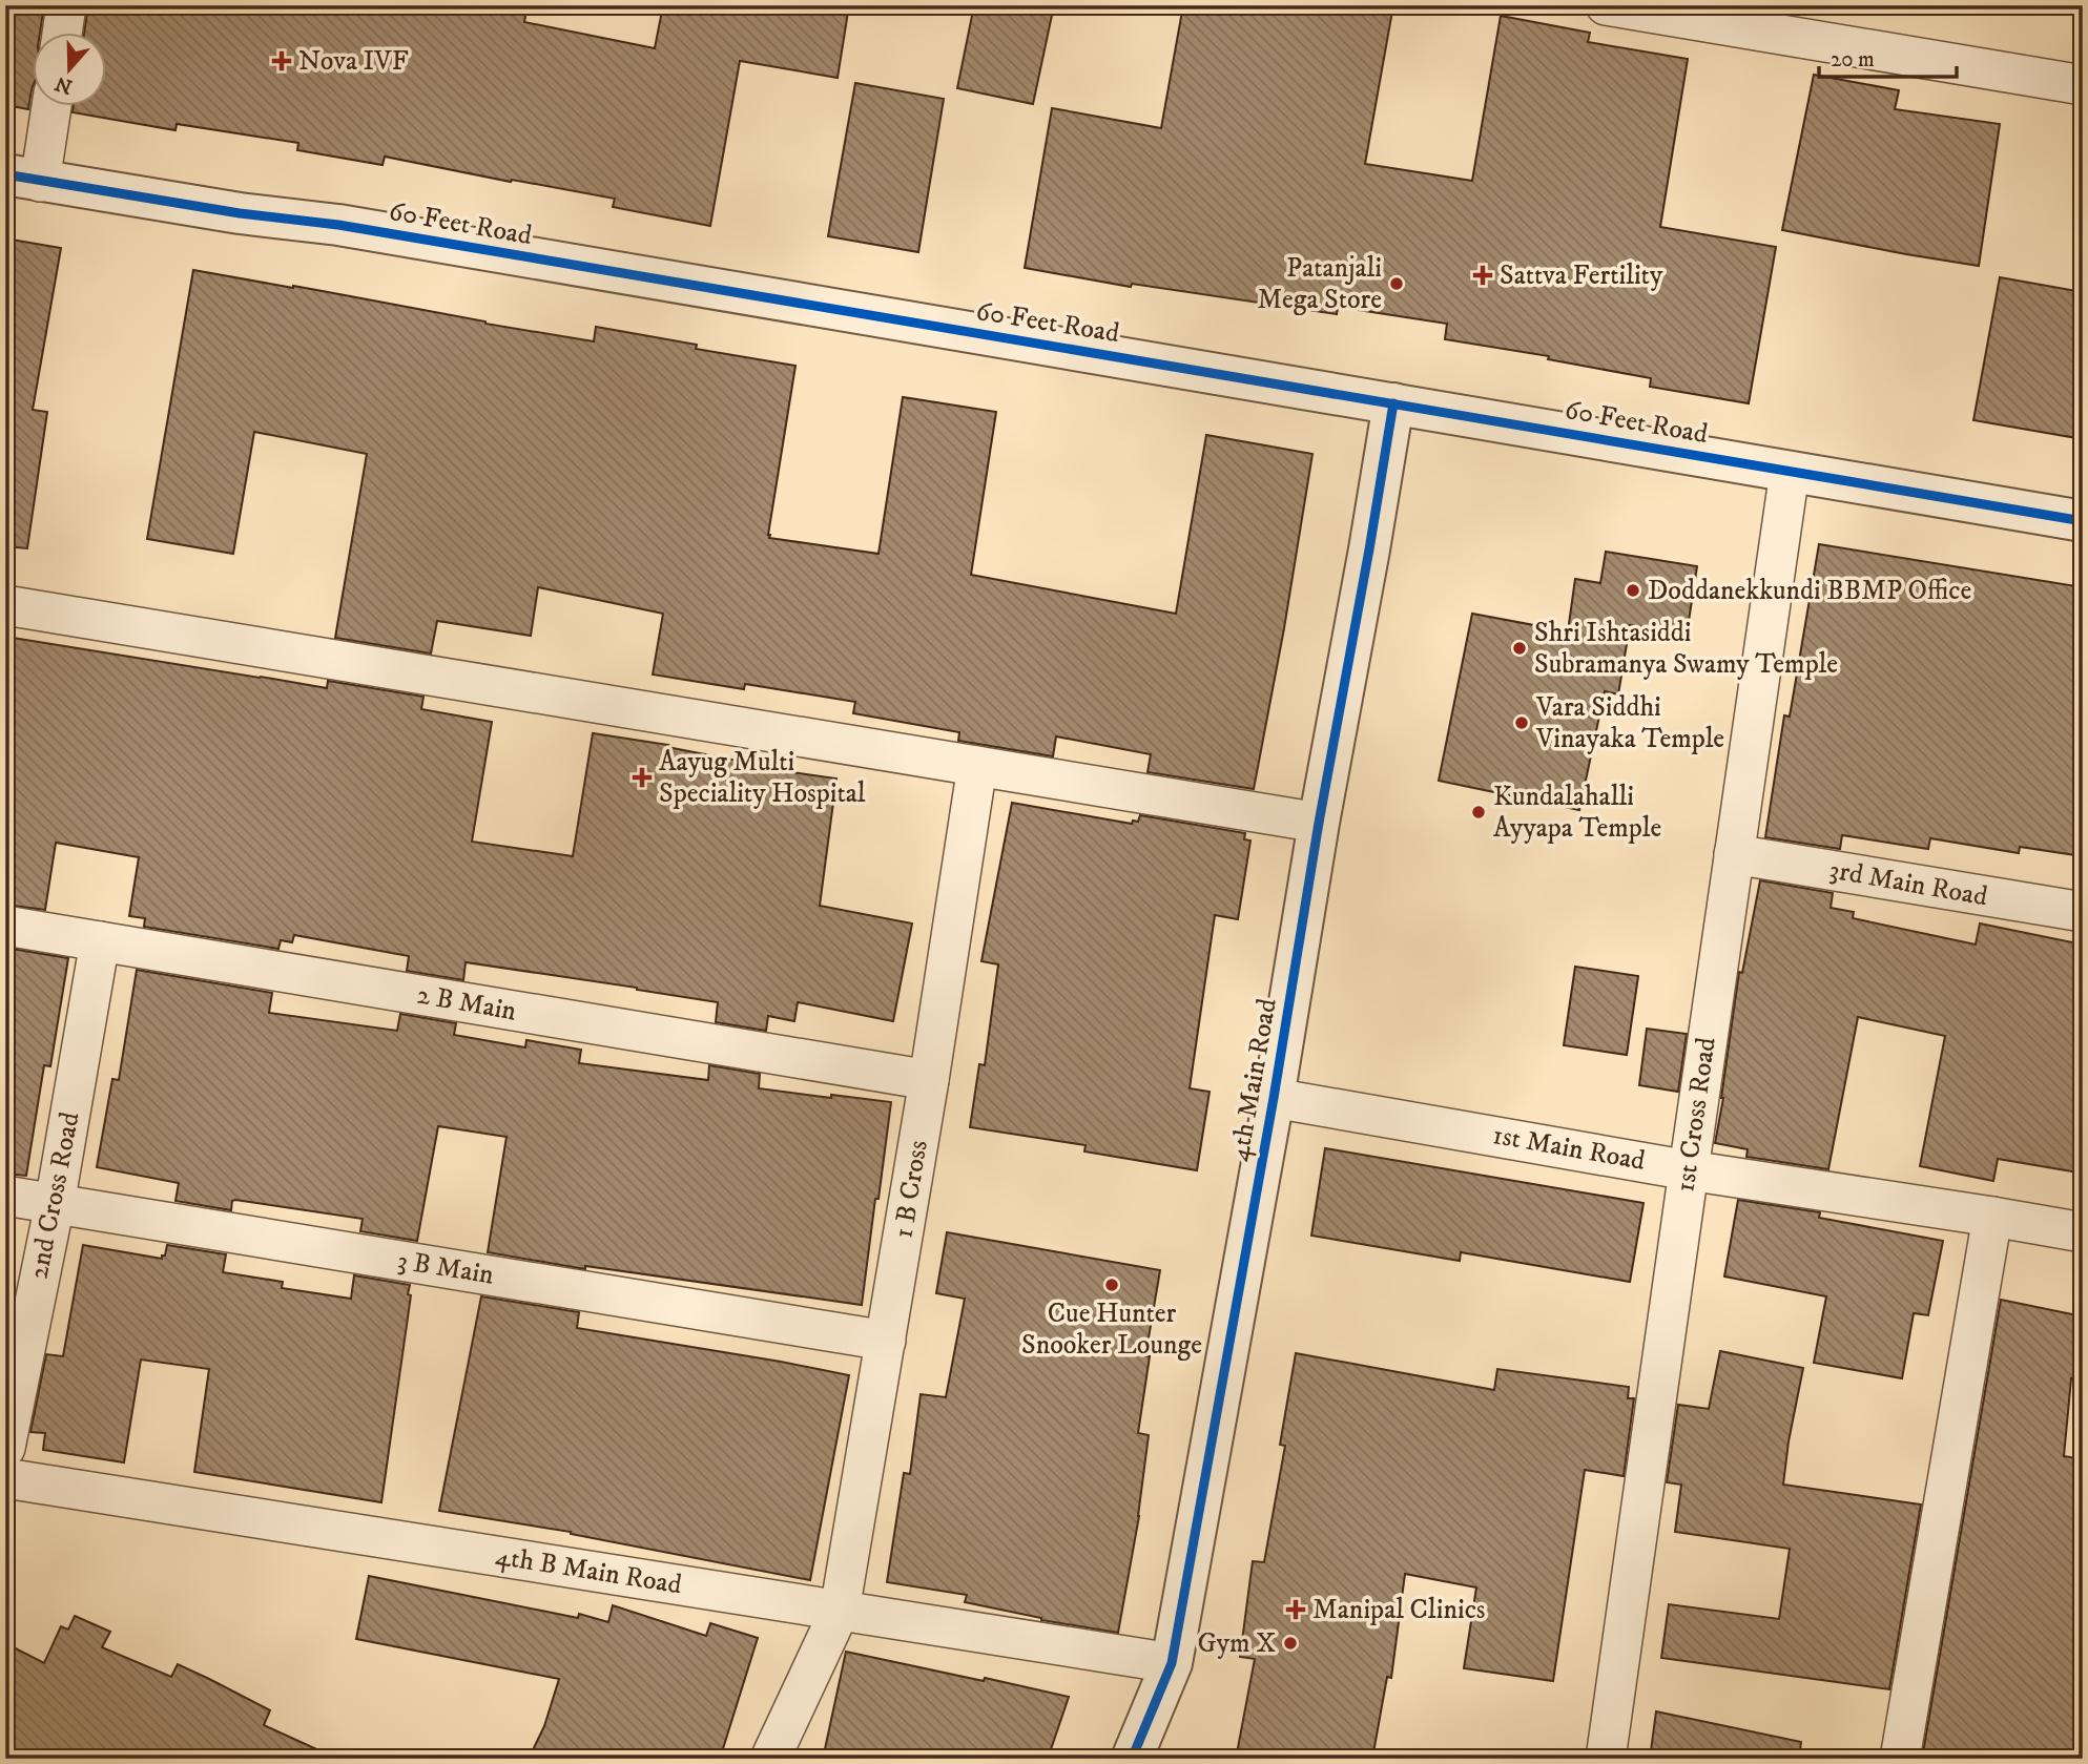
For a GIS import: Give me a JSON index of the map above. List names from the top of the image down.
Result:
{
  "streets": {
    "street": [
      "60 Feet Road",
      "3rd Main Road",
      "2 B Main",
      "4th Main Road",
      "1st Cross Road",
      "1st Main Road",
      "1 B Cross",
      "2nd Cross Road",
      "3 B Main",
      "4th B Main Road"
    ]
  },
  "crossings": [
    ["60 Feet Road", "4th Main Road"],
    ["60 Feet Road", "1st Cross Road"],
    ["3rd Main Road", "1st Cross Road"],
    ["2 B Main", "1 B Cross"],
    ["2 B Main", "2nd Cross Road"],
    ["4th Main Road", "1st Main Road"],
    ["4th Main Road", "4th B Main Road"],
    ["1st Cross Road", "1st Main Road"],
    ["1 B Cross", "3 B Main"],
    ["1 B Cross", "4th B Main Road"],
    ["2nd Cross Road", "3 B Main"]
  ],
  "places": {
    "health": [
      "Nova IVF",
      "Sattva Fertility",
      "Aayug Multi Speciality Hospital",
      "Manipal Clinics"
    ],
    "other": [
      "Patanjali Mega Store",
      "Doddanekkundi BBMP Office",
      "Shri Ishtasiddi Subramanya Swamy Temple",
      "Vara Siddhi Vinayaka Temple",
      "Kundalahalli Ayyapa Temple",
      "Cue Hunter Snooker Lounge",
      "Gym X"
    ]
  },
  "scale_bar": "20 m",
  "north": "bottom"
}
